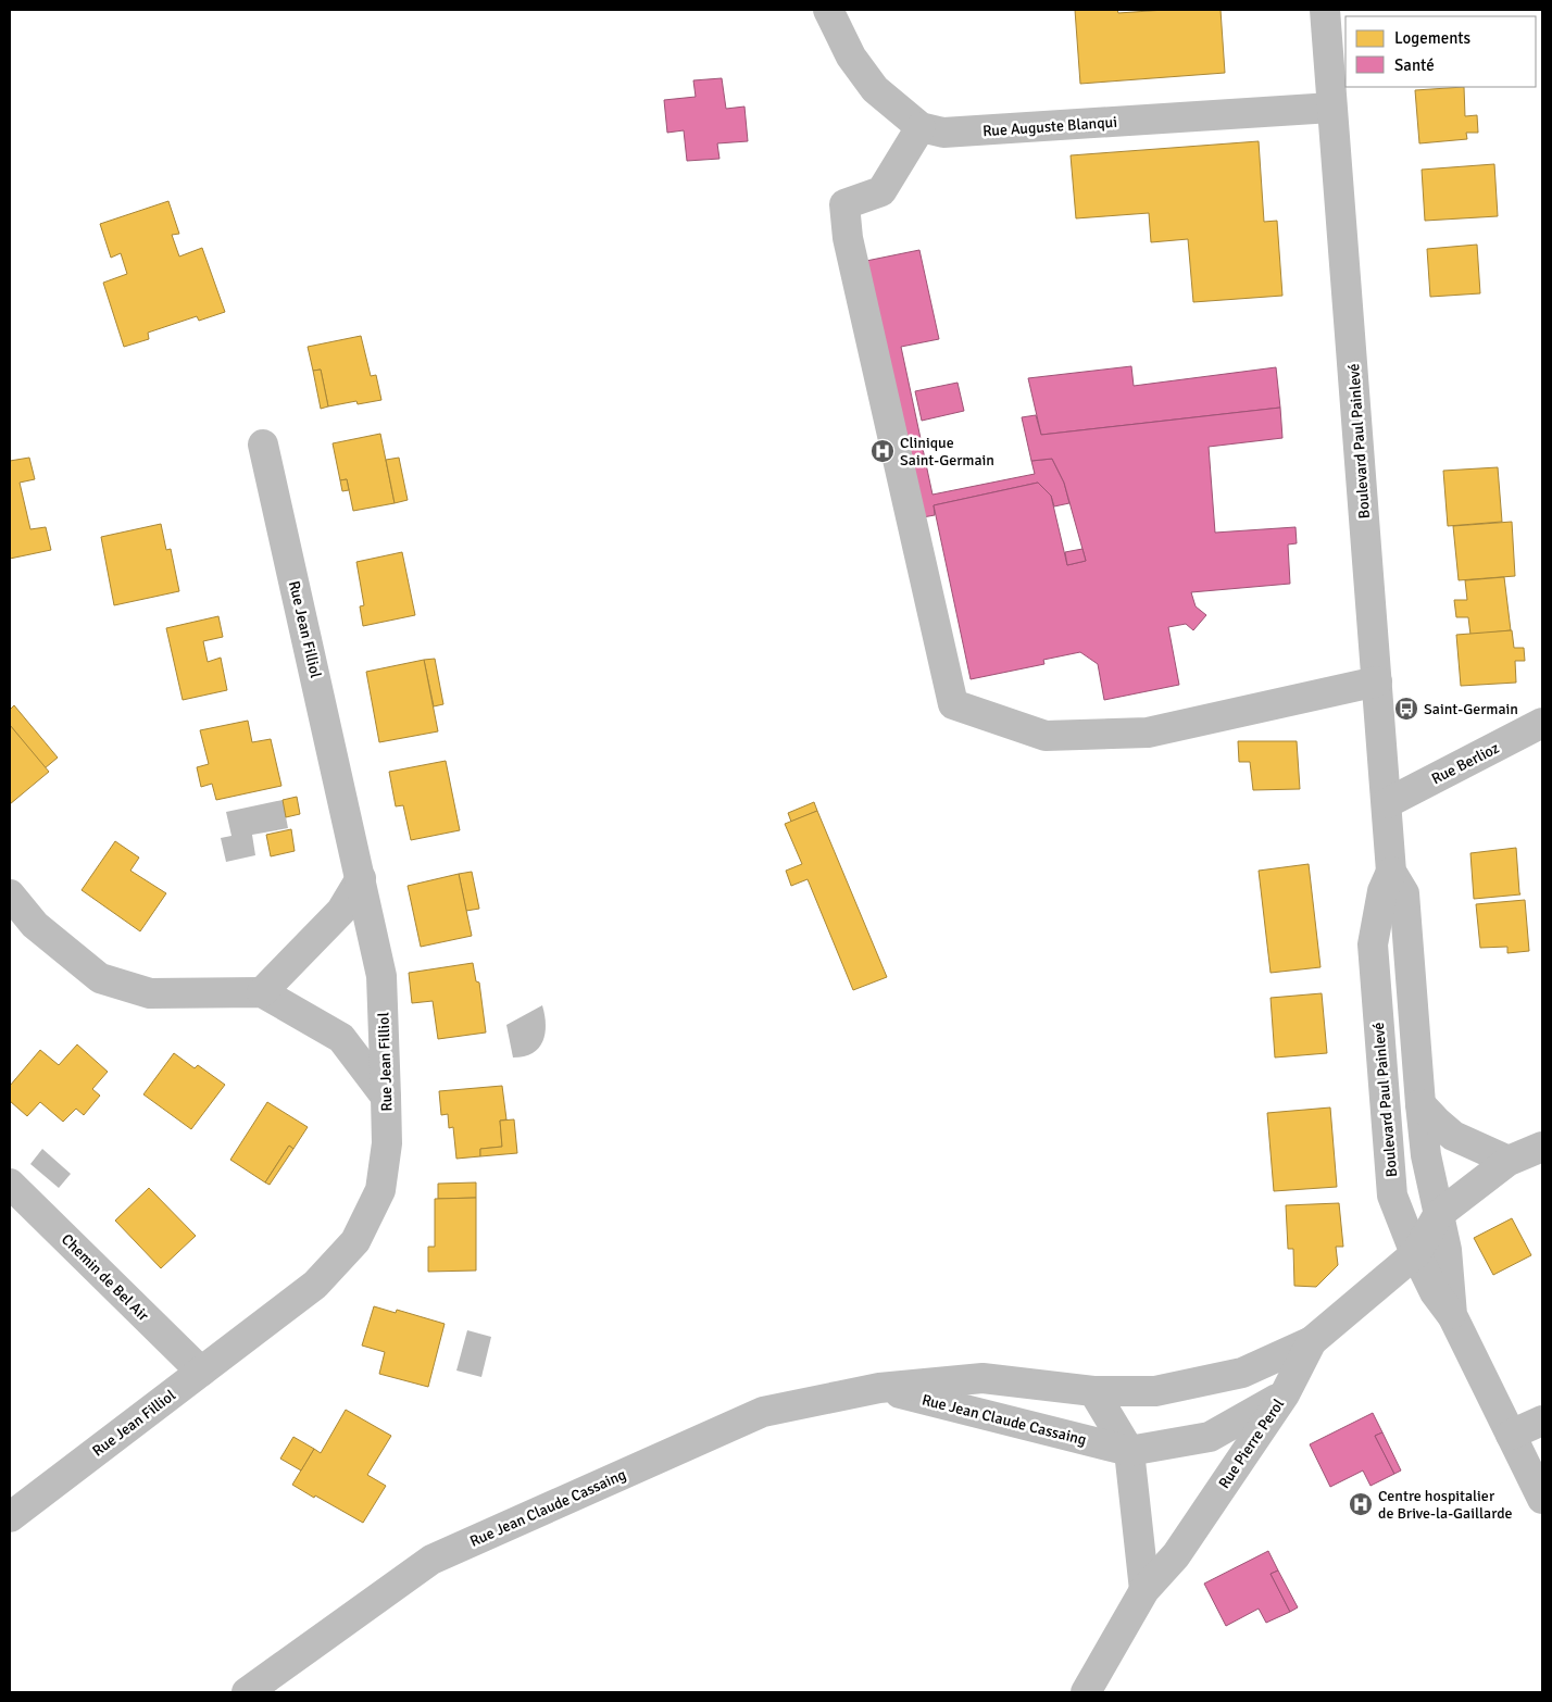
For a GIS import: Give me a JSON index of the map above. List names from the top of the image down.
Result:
{
  "streets": {
    "street": [
      "Rue Auguste Blanqui",
      "Boulevard Paul Painlevé",
      "Rue Jean Filliol",
      "Rue Berlioz",
      "Chemin de Bel Air",
      "Rue Jean Claude Cassaing",
      "Rue Pierre Perol"
    ]
  },
  "crossings": [
    ["Rue Auguste Blanqui", "Boulevard Paul Painlevé"],
    ["Boulevard Paul Painlevé", "Rue Berlioz"],
    ["Boulevard Paul Painlevé", "Rue Pierre Perol"],
    ["Rue Jean Filliol", "Chemin de Bel Air"],
    ["Rue Jean Claude Cassaing", "Rue Pierre Perol"]
  ],
  "places": {
    "hospital": ["Clinique Saint-Germain", "Centre hospitalier de Brive-la-Gaillarde"],
    "bus stop": ["Saint-Germain"]
  },
  "legend": ["Logements", "Santé"]
}
